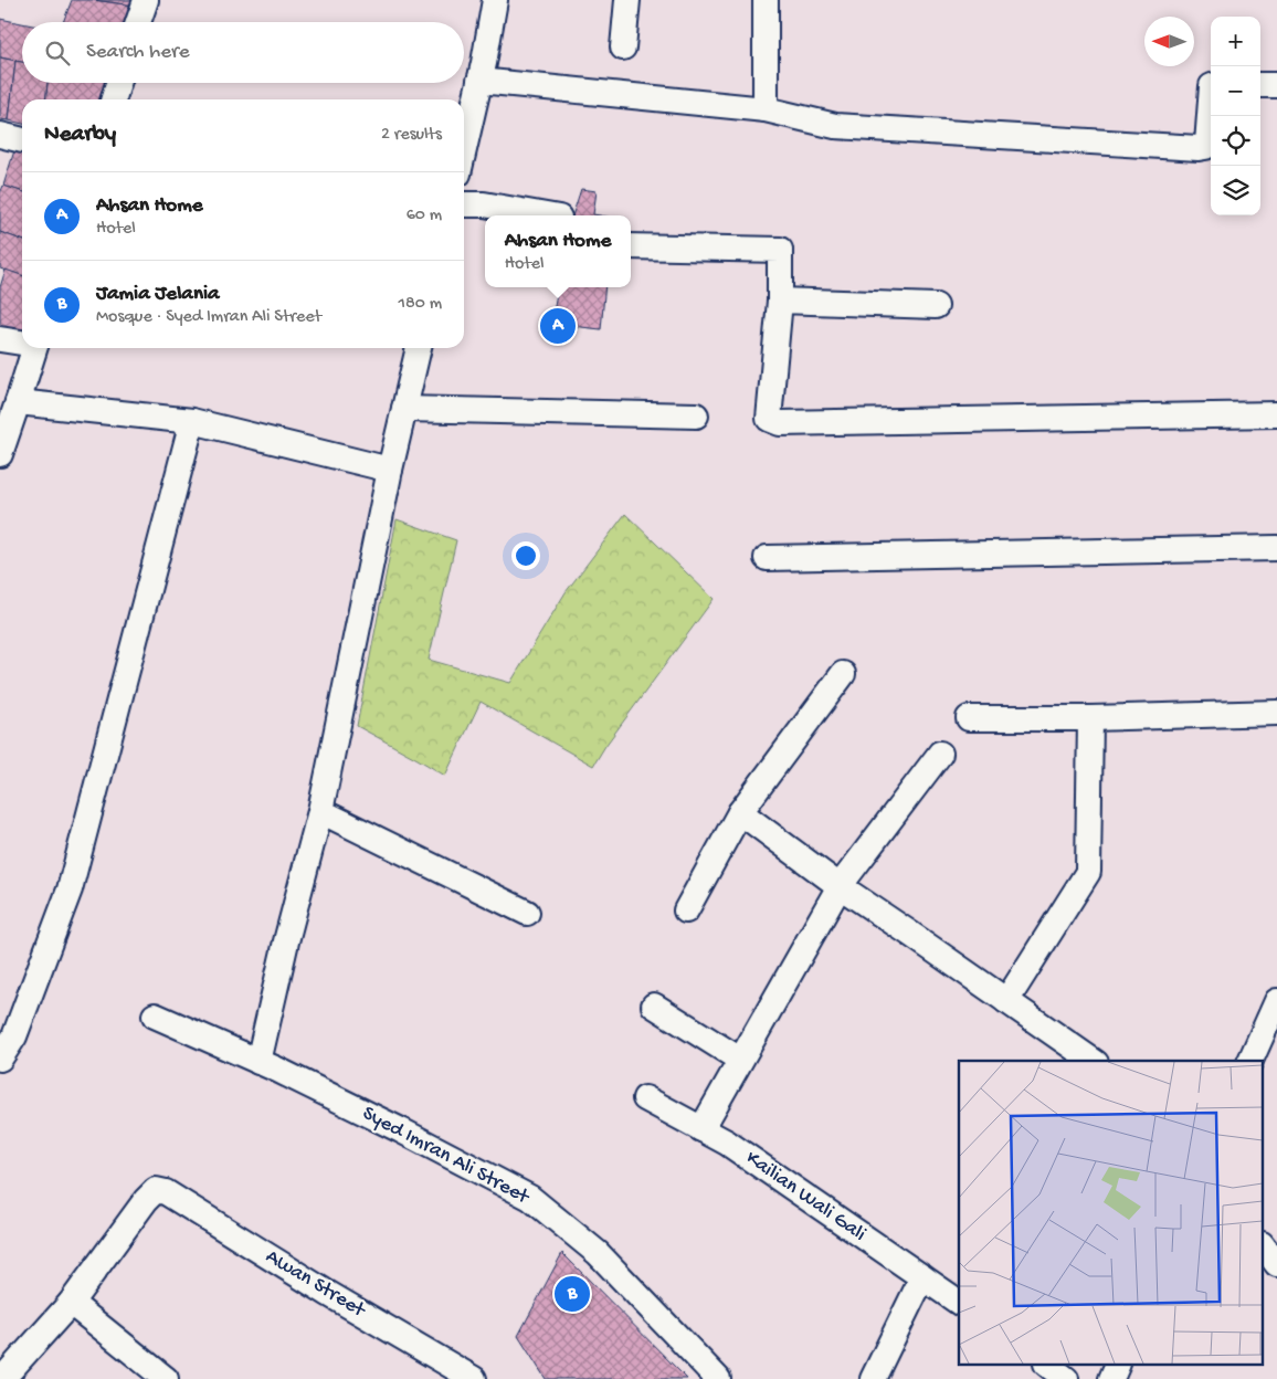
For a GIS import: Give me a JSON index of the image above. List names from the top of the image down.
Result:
{
  "streets": {
    "street": ["Syed Imran Ali Street", "Kailian Wali Gali", "Awan Street"]
  },
  "north": "left",
  "page": {
    "map_buttons": ["+", "−"],
    "search": "Search here",
    "heading": ["Nearby", "2 results"],
    "list": [
      {
        "mark": "A",
        "name": "Ahsan Home",
        "note": "Hotel",
        "value": "60 m"
      },
      {
        "mark": "B",
        "name": "Jamia Jelania",
        "note": "Mosque · Syed Imran Ali Street",
        "value": "180 m"
      }
    ],
    "popup": ["Ahsan Home", "Hotel"],
    "pins": ["A", "B"]
  }
}
